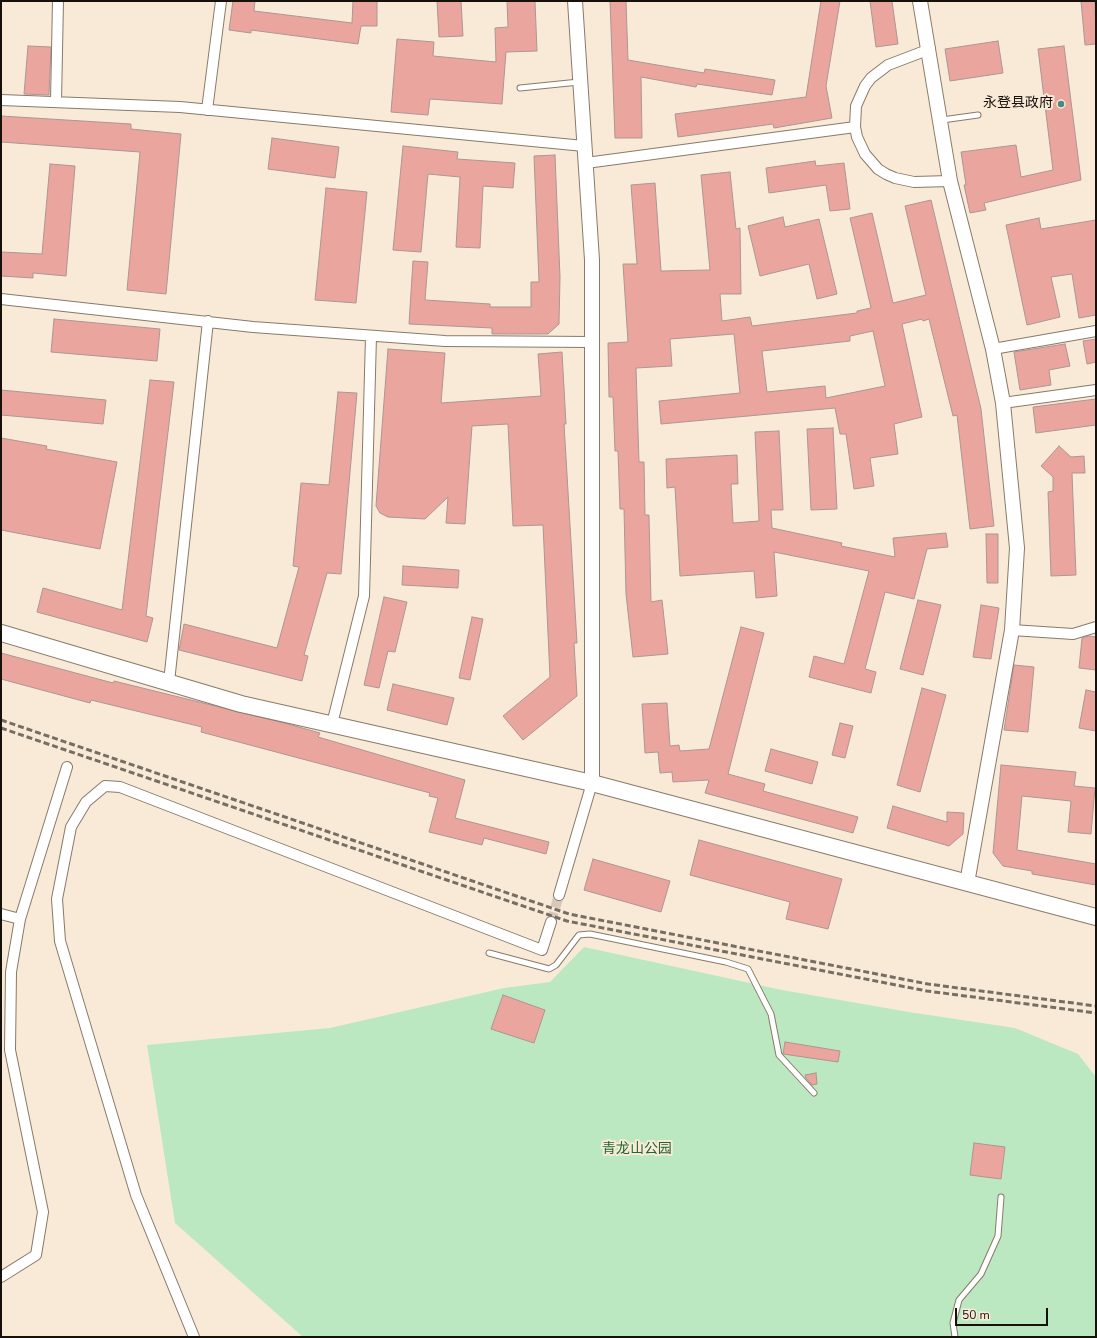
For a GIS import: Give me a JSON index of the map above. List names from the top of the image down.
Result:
{
  "parks": ["青龙山公园"],
  "places": ["永登县政府"],
  "scale_bar": "50 m"
}
